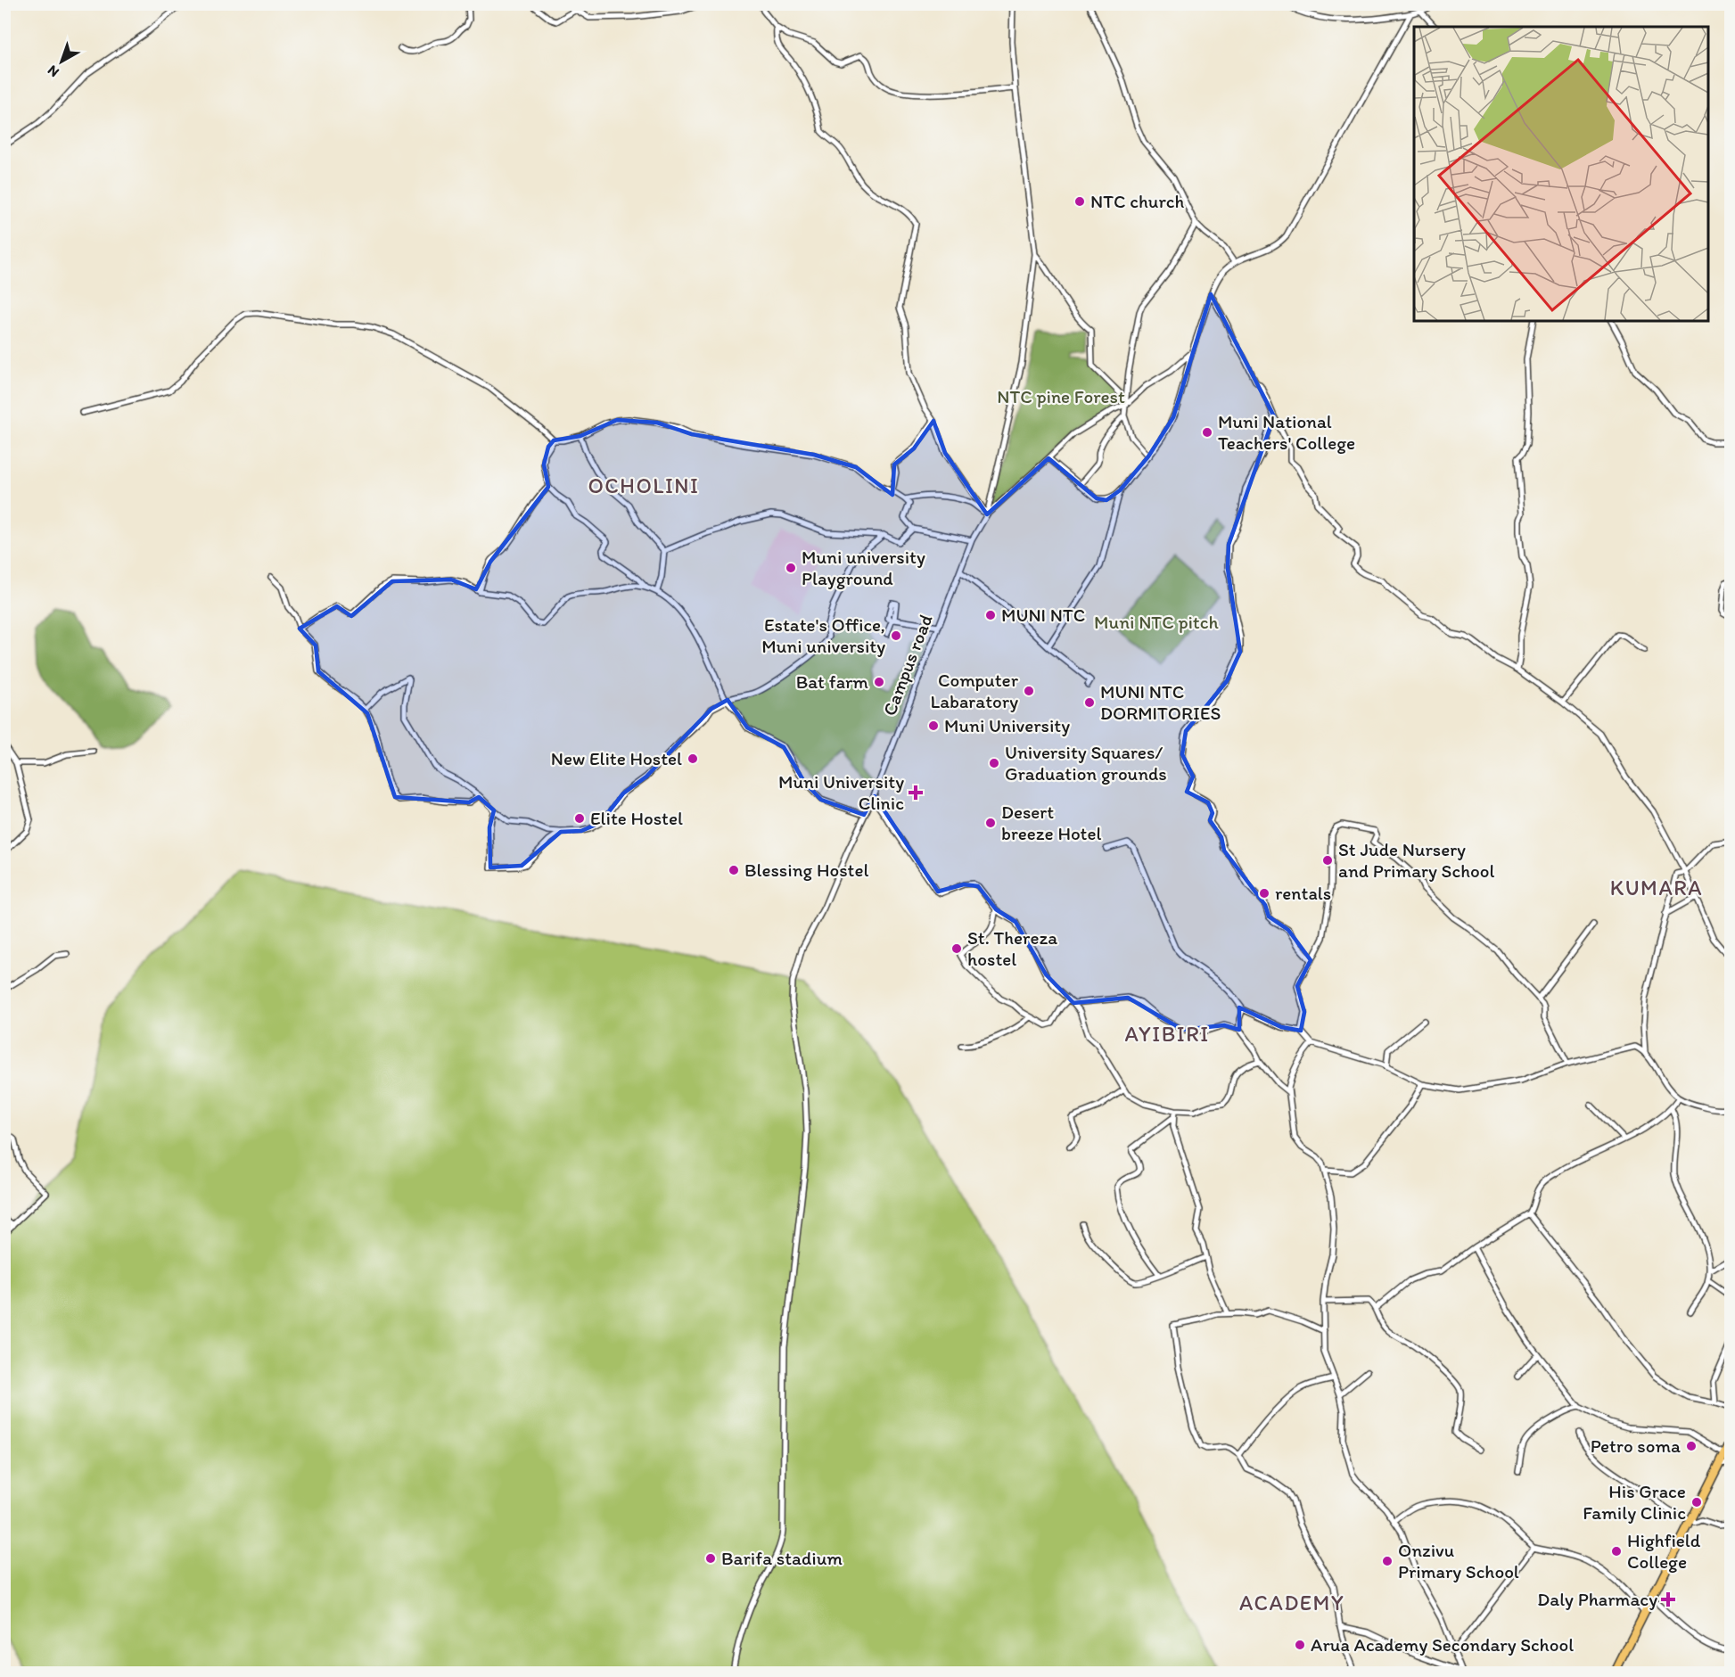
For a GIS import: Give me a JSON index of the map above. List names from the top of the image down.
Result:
{
  "streets": {
    "street": ["Campus road"]
  },
  "districts": [
    "OCHOLINI",
    "KUMARA",
    "AYIBIRI",
    "ACADEMY"
  ],
  "parks": ["NTC pine Forest", "Muni NTC pitch"],
  "places": {
    "other": [
      "NTC church",
      "Muni National Teachers' College",
      "Muni university Playground",
      "MUNI NTC",
      "Estate's Office, Muni university",
      "Bat farm",
      "Computer Labaratory",
      "MUNI NTC DORMITORIES",
      "Muni University",
      "New Elite Hostel",
      "University Squares/ Graduation grounds",
      "Elite Hostel",
      "Desert breeze Hotel",
      "St Jude Nursery and Primary School",
      "Blessing Hostel",
      "rentals",
      "St. Thereza hostel",
      "Petro soma",
      "His Grace Family Clinic",
      "Highfield College",
      "Barifa stadium",
      "Onzivu Primary School",
      "Arua Academy Secondary School"
    ],
    "health": ["Muni University Clinic", "Daly Pharmacy"]
  },
  "north": "bottom left"
}
